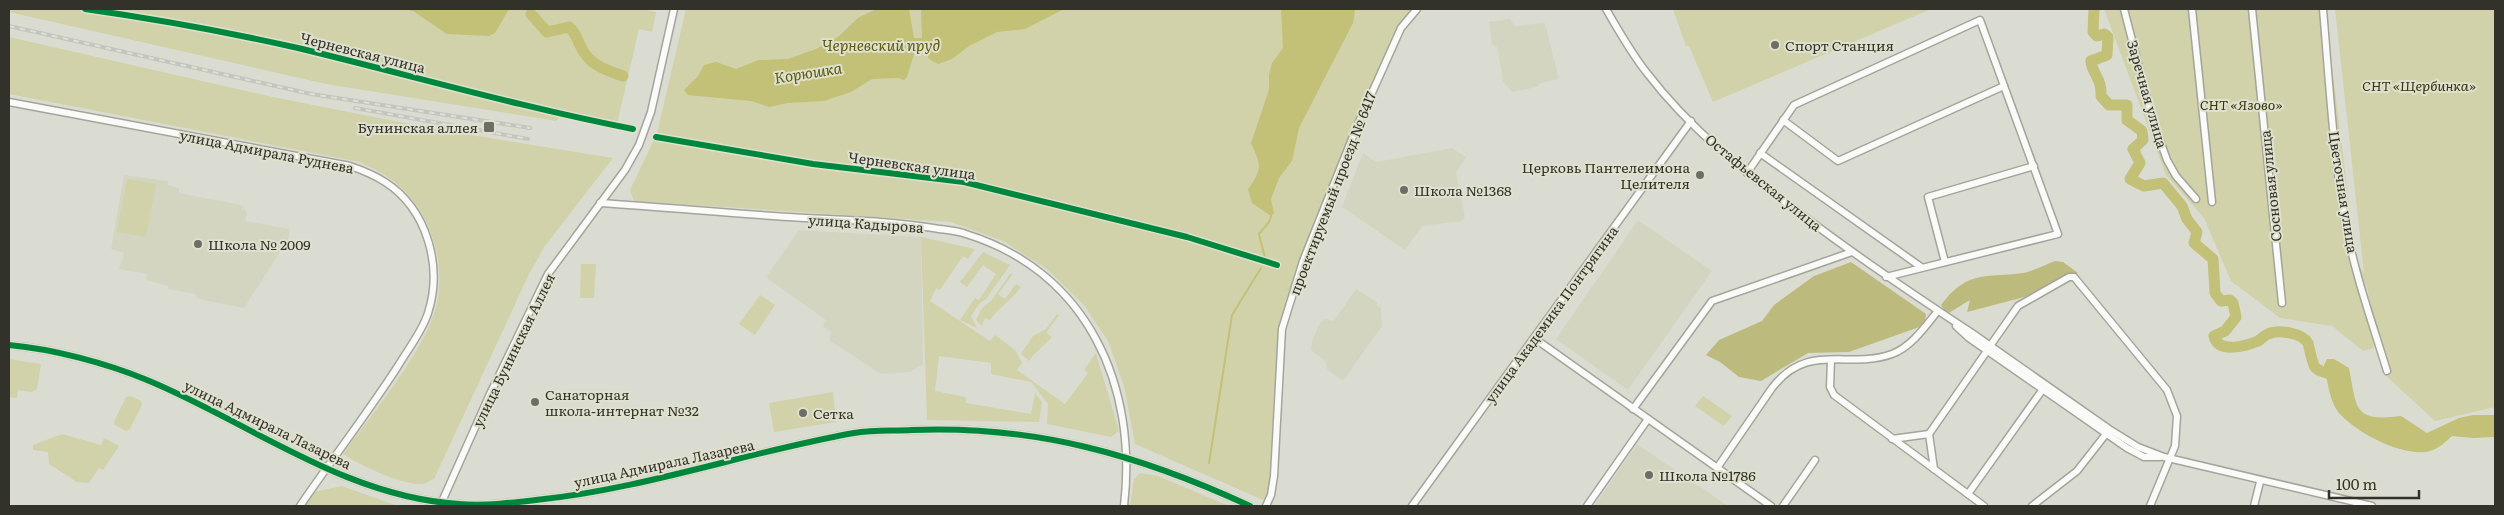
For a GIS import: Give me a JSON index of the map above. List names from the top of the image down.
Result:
{
  "streets": {
    "street": [
      "Заречная улица",
      "улица Адмирала Руднева",
      "Остафьевская улица",
      "Сосновая улица",
      "Цветочная улица",
      "проектируемый проезд № 6417",
      "улица Кадырова",
      "улица Академика Понтрягина",
      "улица Бунинская Аллея",
      "улица Адмирала Лазарева"
    ],
    "cycle path": ["Черневская улица"]
  },
  "crossings": [
    ["улица Адмирала Руднева", "улица Адмирала Лазарева"],
    ["Остафьевская улица", "улица Академика Понтрягина"],
    ["улица Кадырова", "улица Бунинская Аллея"],
    ["улица Кадырова", "улица Адмирала Лазарева"],
    ["улица Бунинская Аллея", "улица Адмирала Лазарева"]
  ],
  "water": ["Черневский пруд", "Корюшка"],
  "parks": ["СНТ «Щербинка»", "СНТ «Язово»"],
  "places": {
    "other": [
      "Спорт Станция",
      "Церковь Пантелеимона Целителя",
      "Школа №1368",
      "Школа № 2009",
      "Санаторная школа-интернат №32",
      "Сетка",
      "Школа №1786"
    ],
    "transit": ["Бунинская аллея"]
  },
  "scale_bar": "100 m"
}
